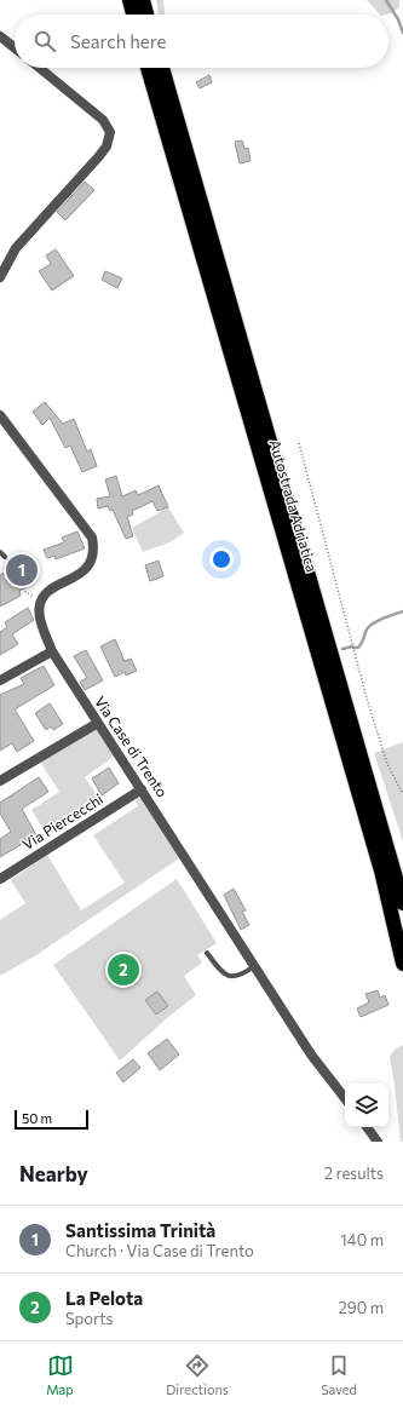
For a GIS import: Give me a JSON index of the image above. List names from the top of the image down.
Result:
{
  "streets": {
    "highway": ["Autostrada Adriatica"],
    "street": ["Via Case di Trento", "Via Piercecchi"]
  },
  "crossings": [
    ["Via Case di Trento", "Via Piercecchi"]
  ],
  "scale_bar": "50 m",
  "page": {
    "search": "Search here",
    "pins": ["1", "2"],
    "scale": "50 m",
    "heading": ["Nearby", "2 results"],
    "list": [
      {
        "mark": "1",
        "name": "Santissima Trinità",
        "note": "Church · Via Case di Trento",
        "value": "140 m"
      },
      {
        "mark": "2",
        "name": "La Pelota",
        "note": "Sports",
        "value": "290 m"
      }
    ],
    "nav": ["Map", "Directions", "Saved"]
  }
}
